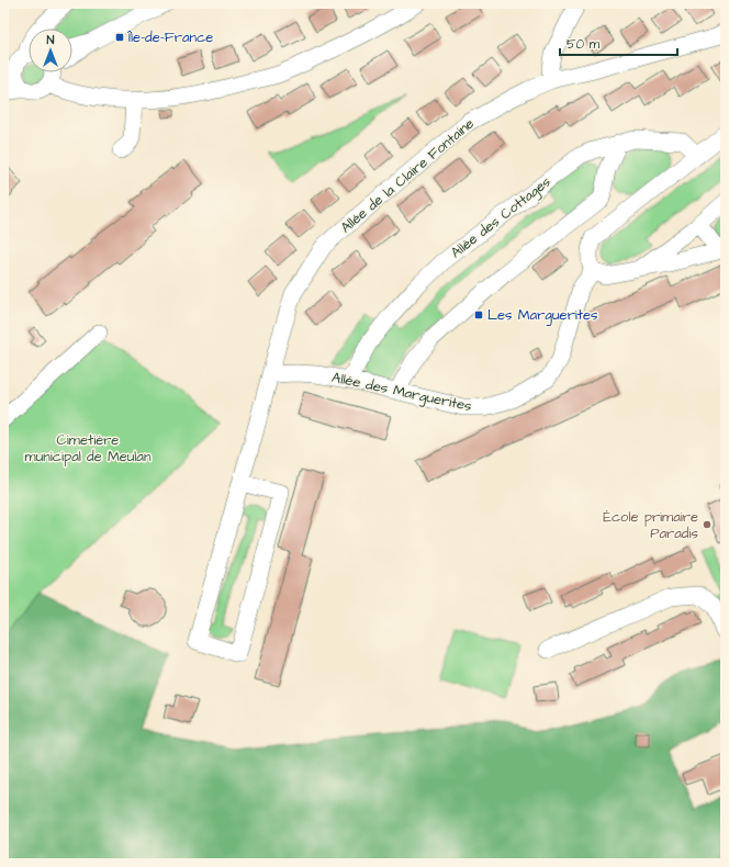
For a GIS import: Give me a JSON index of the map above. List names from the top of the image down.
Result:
{
  "streets": {
    "street": ["Allée de la Claire Fontaine", "Allée des Cottages", "Allée des Marguerites"]
  },
  "crossings": [
    ["Allée de la Claire Fontaine", "Allée des Marguerites"],
    ["Allée des Cottages", "Allée des Marguerites"]
  ],
  "parks": ["Cimetière municipal de Meulan"],
  "places": {
    "transit": ["Île-de-France", "Les Marguerites"],
    "other": ["École primaire Paradis"]
  },
  "scale_bar": "50 m",
  "north": "top"
}
